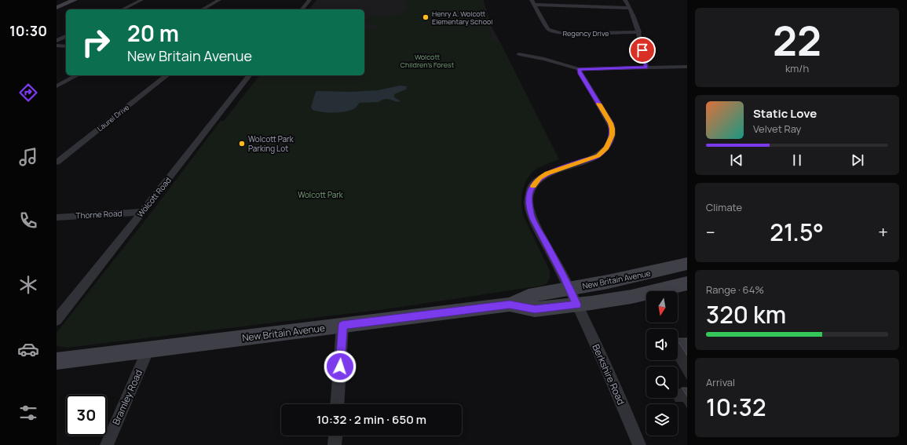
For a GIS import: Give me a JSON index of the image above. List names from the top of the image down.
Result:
{
  "streets": {
    "main road": ["New Britain Avenue"],
    "street": [
      "Regency Drive",
      "Laurel Drive",
      "Wolcott Road",
      "Thorne Road",
      "Berkshire Road",
      "Bramley Road"
    ]
  },
  "crossings": [
    ["Wolcott Road", "Thorne Road"],
    ["New Britain Avenue", "Berkshire Road"],
    ["New Britain Avenue", "Bramley Road"]
  ],
  "parks": ["Wolcott Children's Forest", "Wolcott Park"],
  "places": ["Henry A. Wolcott Elementary School", "Wolcott Park Parking Lot"],
  "north": "bottom",
  "page": {
    "tabs": "10:30",
    "tile": [
      ["22", "km/h"],
      "Climate",
      ["Range · 64%", "320 km"],
      ["Arrival", "10:32"]
    ],
    "turn": ["20 m", "New Britain Avenue"],
    "song": ["Static Love", "Velvet Ray"],
    "heat": ["−", "21.5°", "+"],
    "limit": "30",
    "trip": "10:32 · 2 min · 650 m"
  }
}
